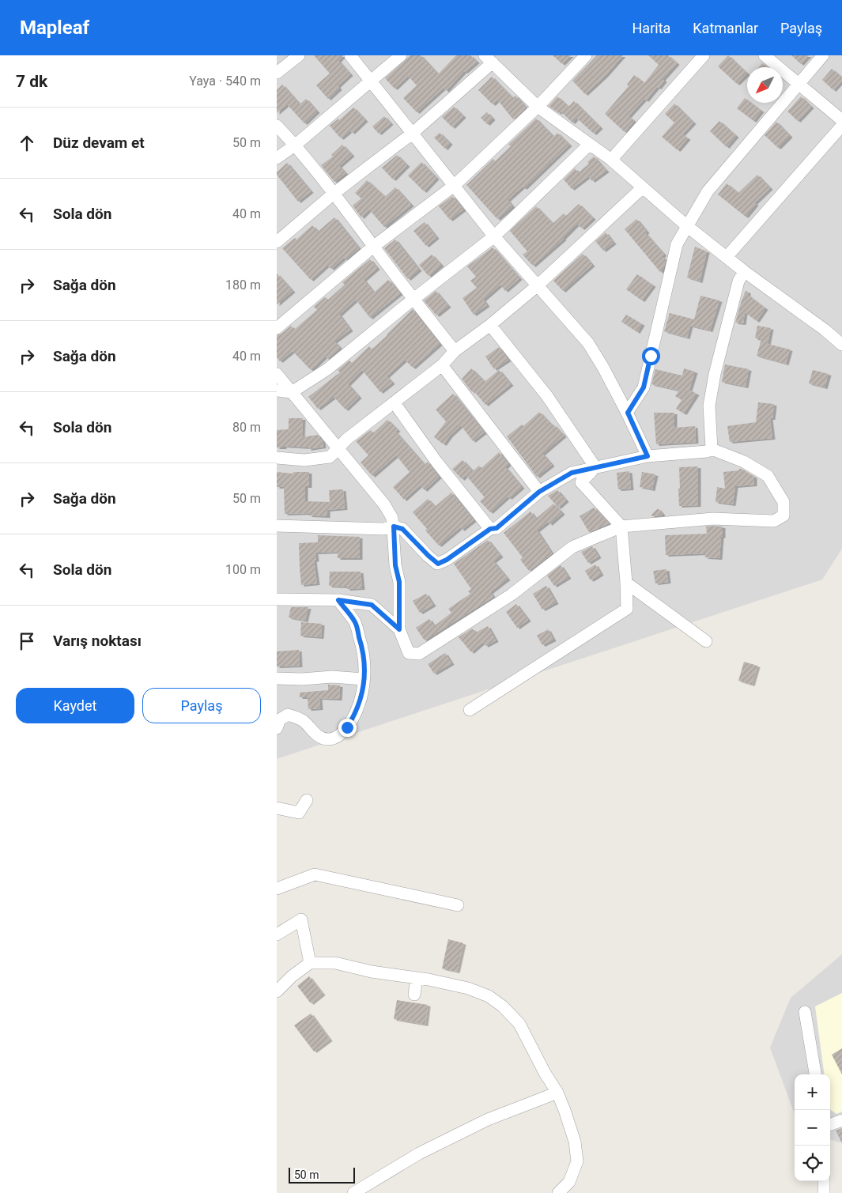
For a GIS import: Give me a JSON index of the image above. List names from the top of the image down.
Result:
{
  "scale_bar": "50 m",
  "north": "bottom left",
  "page": {
    "header": "Mapleaf",
    "nav": ["Harita", "Katmanlar", "Paylaş"],
    "heading": ["7 dk", "Yaya · 540 m"],
    "list": [
      ["Düz devam et", "50 m"],
      ["Sola dön", "40 m"],
      ["Sağa dön", "180 m"],
      ["Sağa dön", "40 m"],
      ["Sola dön", "80 m"],
      ["Sağa dön", "50 m"],
      ["Sola dön", "100 m"],
      "Varış noktası"
    ],
    "buttons": ["Kaydet", "Paylaş"],
    "map_buttons": ["+", "−"],
    "scale": "50 m"
  }
}
